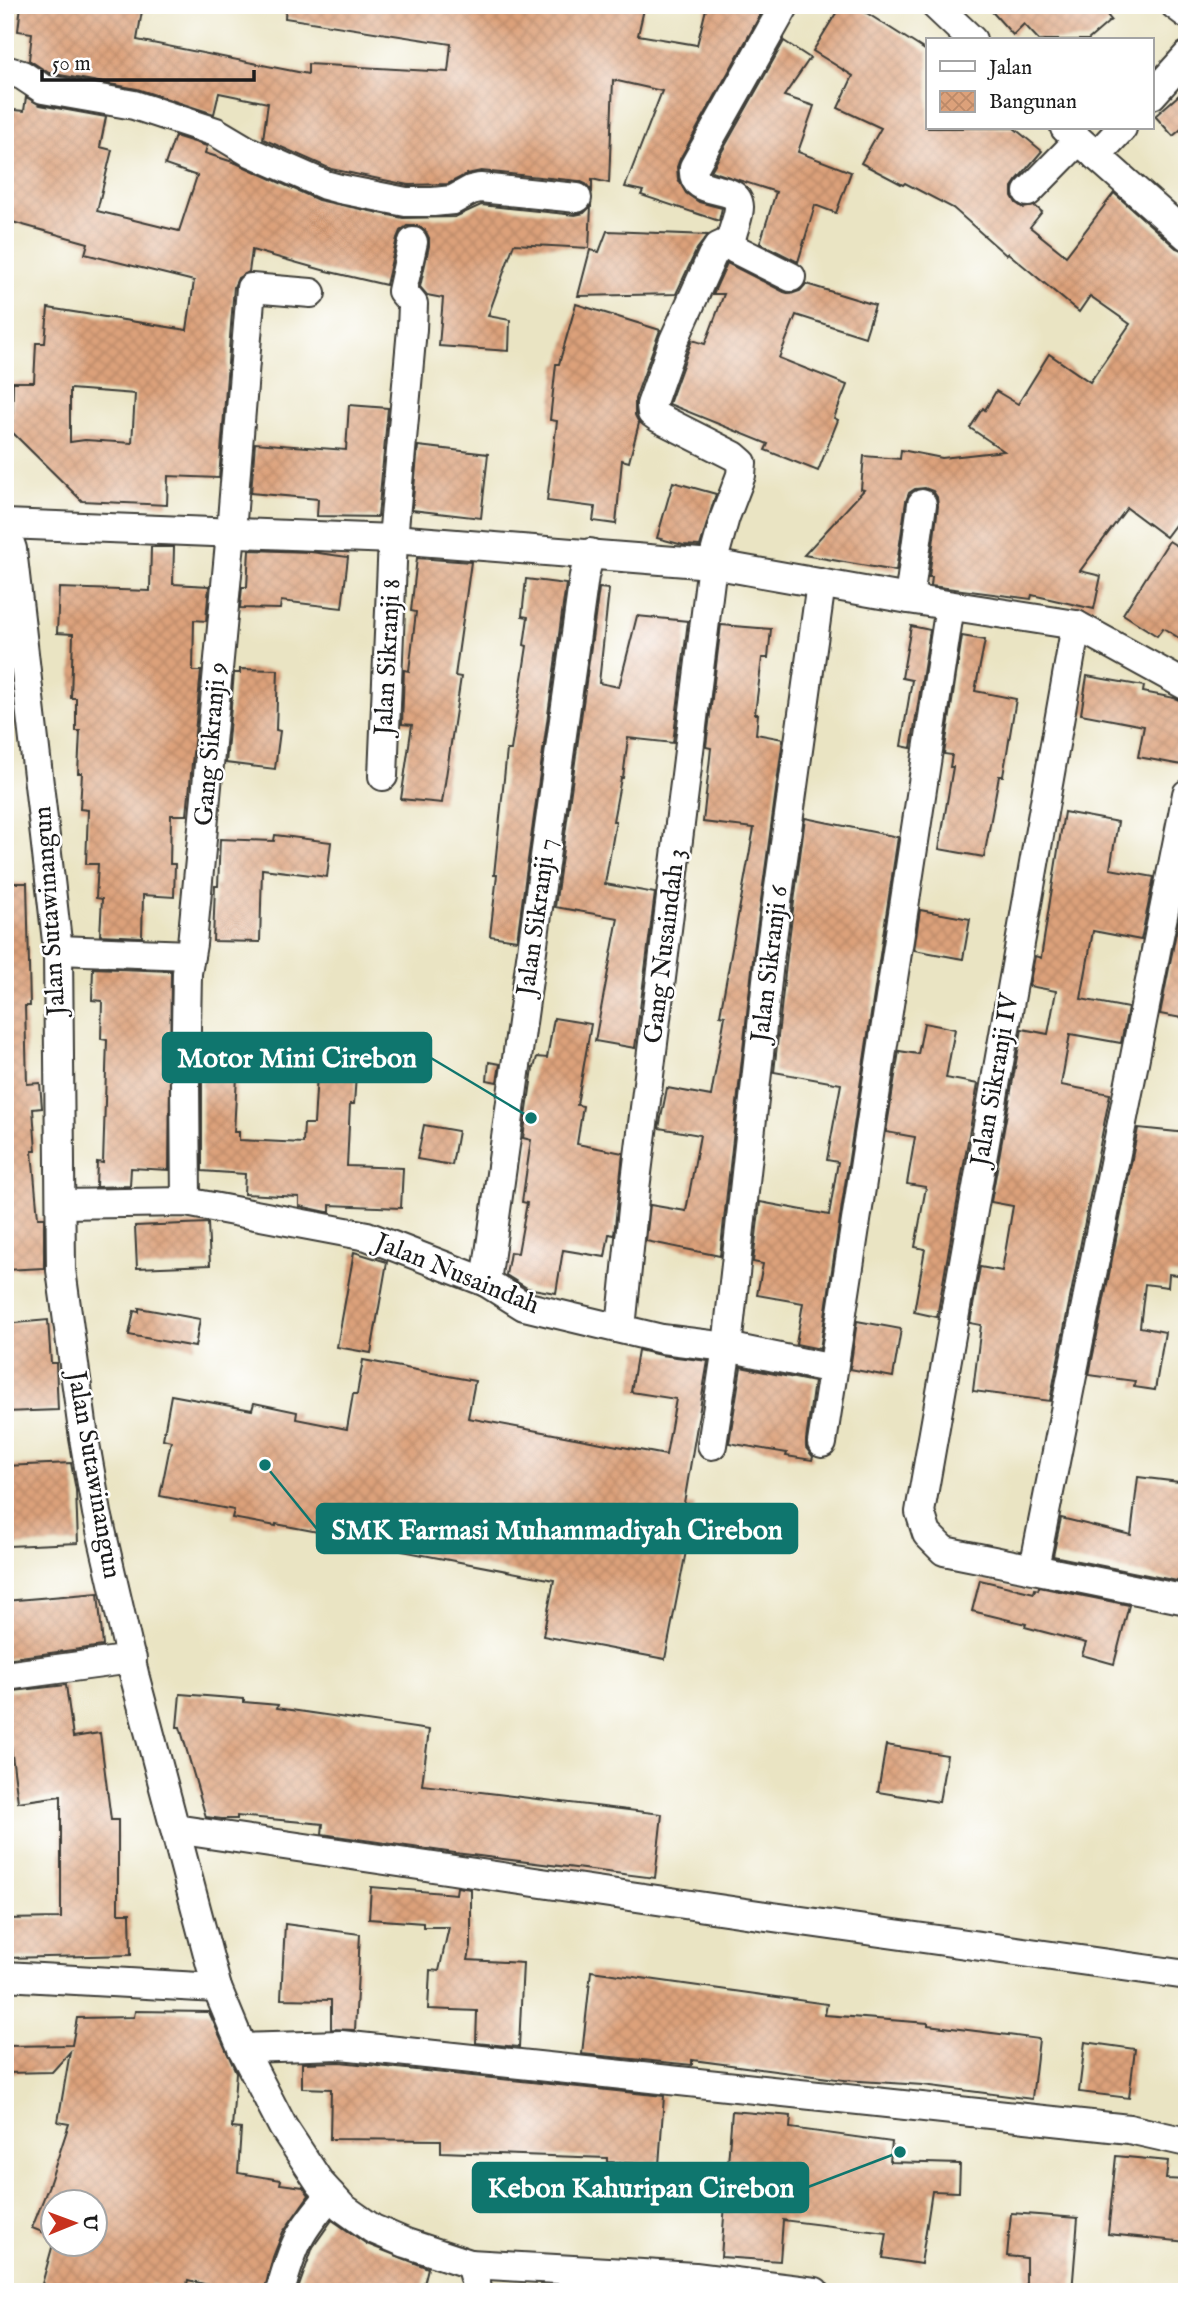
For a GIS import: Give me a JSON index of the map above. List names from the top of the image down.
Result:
{
  "streets": {
    "street": [
      "Jalan Sikranji 8",
      "Gang Sikranji 9",
      "Jalan Sutawinangun",
      "Jalan Sikranji 7",
      "Gang Nusaindah 3",
      "Jalan Sikranji 6",
      "Jalan Sikranji IV",
      "Jalan Nusaindah"
    ]
  },
  "crossings": [
    ["Gang Sikranji 9", "Jalan Nusaindah"],
    ["Jalan Sutawinangun", "Jalan Nusaindah"],
    ["Jalan Sikranji 7", "Jalan Nusaindah"],
    ["Gang Nusaindah 3", "Jalan Nusaindah"],
    ["Jalan Sikranji 6", "Jalan Nusaindah"]
  ],
  "places": ["Motor Mini Cirebon", "SMK Farmasi Muhammadiyah Cirebon", "Kebon Kahuripan Cirebon"],
  "legend": ["Jalan", "Bangunan"],
  "scale_bar": "50 m",
  "north": "right"
}
